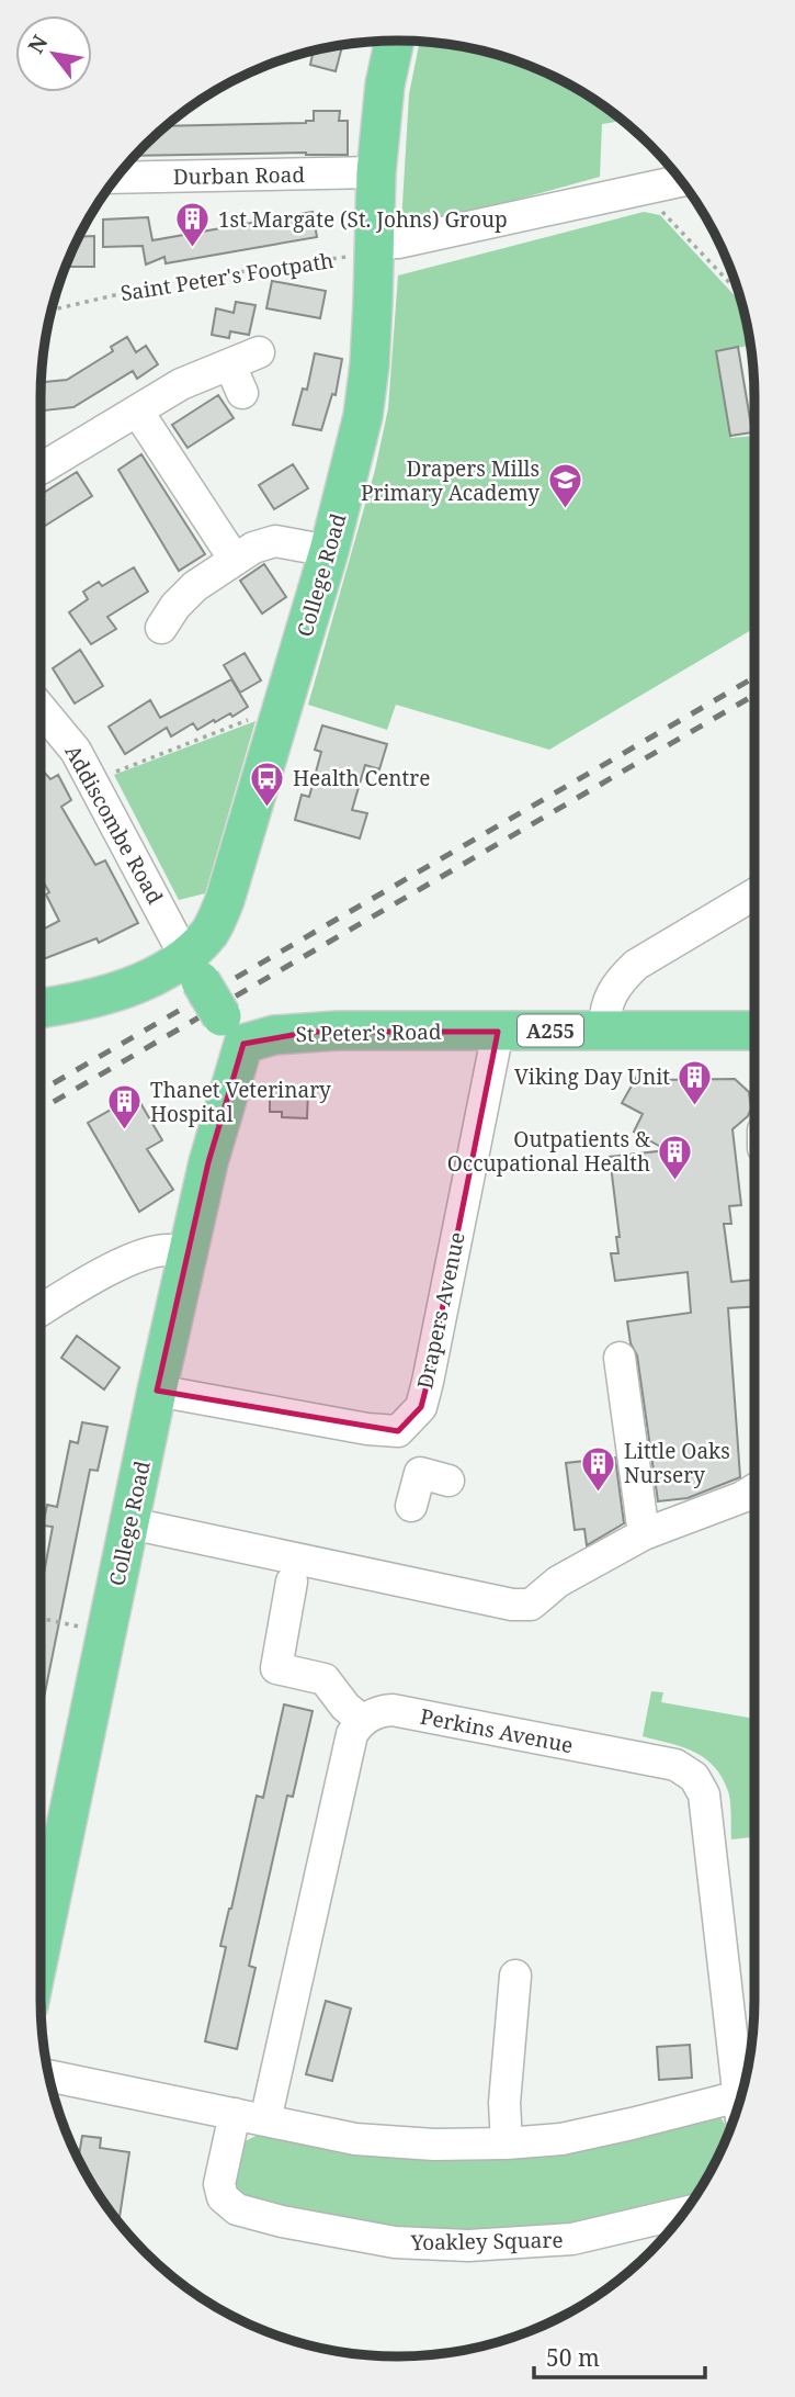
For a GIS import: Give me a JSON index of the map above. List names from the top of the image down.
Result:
{
  "streets": {
    "main road": ["College Road", "A255", "St Peter's Road"],
    "street": [
      "Durban Road",
      "Addiscombe Road",
      "Drapers Avenue",
      "Perkins Avenue",
      "Yoakley Square"
    ],
    "path": ["Saint Peter's Footpath"]
  },
  "crossings": [
    ["Durban Road", "College Road"],
    ["Saint Peter's Footpath", "College Road"],
    ["College Road", "Addiscombe Road"],
    ["College Road", "St Peter's Road"],
    ["St Peter's Road", "Drapers Avenue"]
  ],
  "places": {
    "building": [
      "1st Margate (St. Johns) Group",
      "Viking Day Unit",
      "Thanet Veterinary Hospital",
      "Outpatients & Occupational Health",
      "Little Oaks Nursery"
    ],
    "school or university": ["Drapers Mills Primary Academy"],
    "bus stop": ["Health Centre"]
  },
  "scale_bar": "50 m",
  "north": "top left"
}
